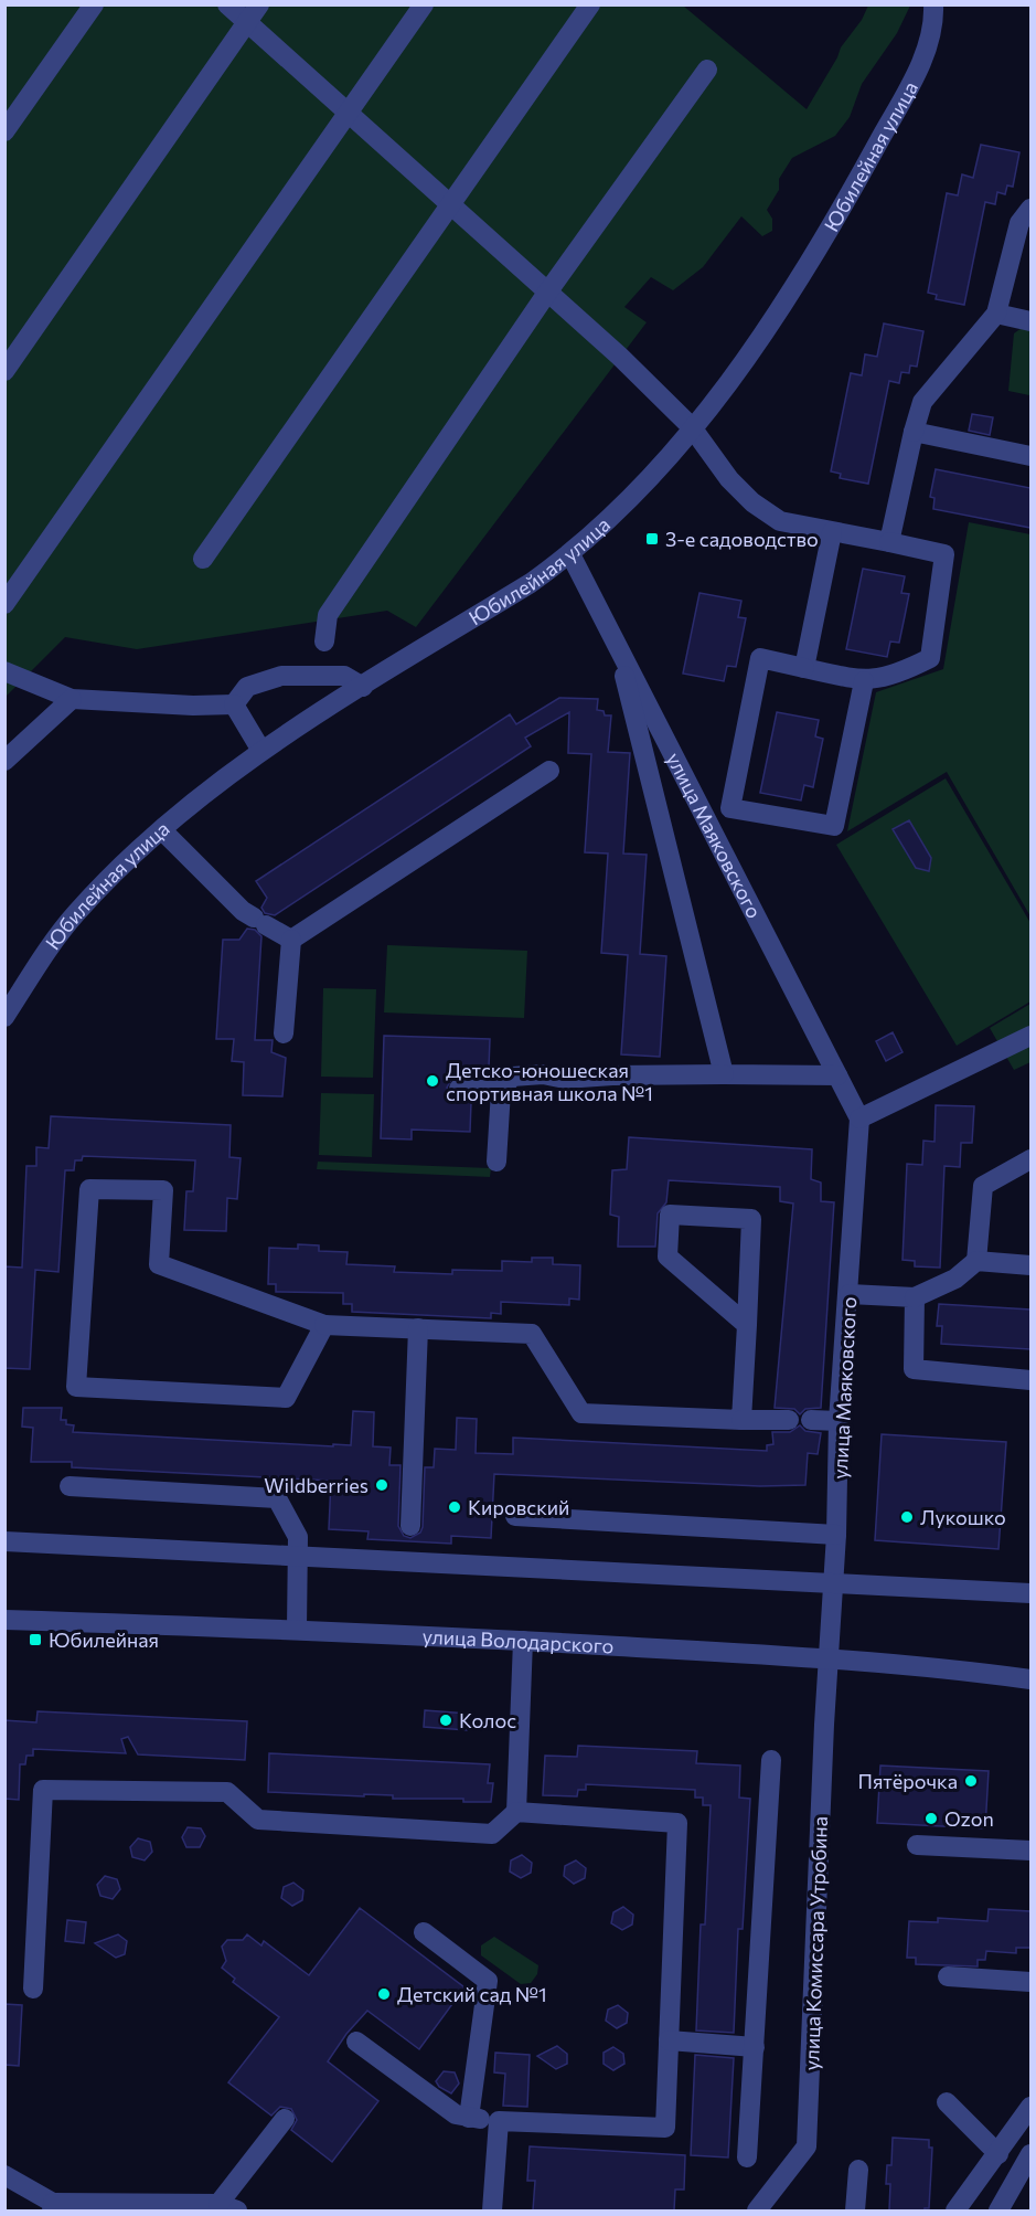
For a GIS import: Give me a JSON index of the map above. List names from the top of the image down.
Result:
{
  "streets": {
    "street": [
      "Юбилейная улица",
      "улица Маяковского",
      "улица Володарского",
      "улица Комиссара Утробина"
    ]
  },
  "crossings": [
    ["Юбилейная улица", "улица Маяковского"],
    ["улица Маяковского", "улица Володарского"],
    ["улица Маяковского", "улица Комиссара Утробина"],
    ["улица Володарского", "улица Комиссара Утробина"]
  ],
  "places": {
    "transit": ["3-е садоводство", "Юбилейная"],
    "other": [
      "Детско-юношеская спортивная школа №1",
      "Wildberries",
      "Кировский",
      "Лукошко",
      "Колос",
      "Пятёрочка",
      "Ozon",
      "Детский сад №1"
    ]
  }
}
